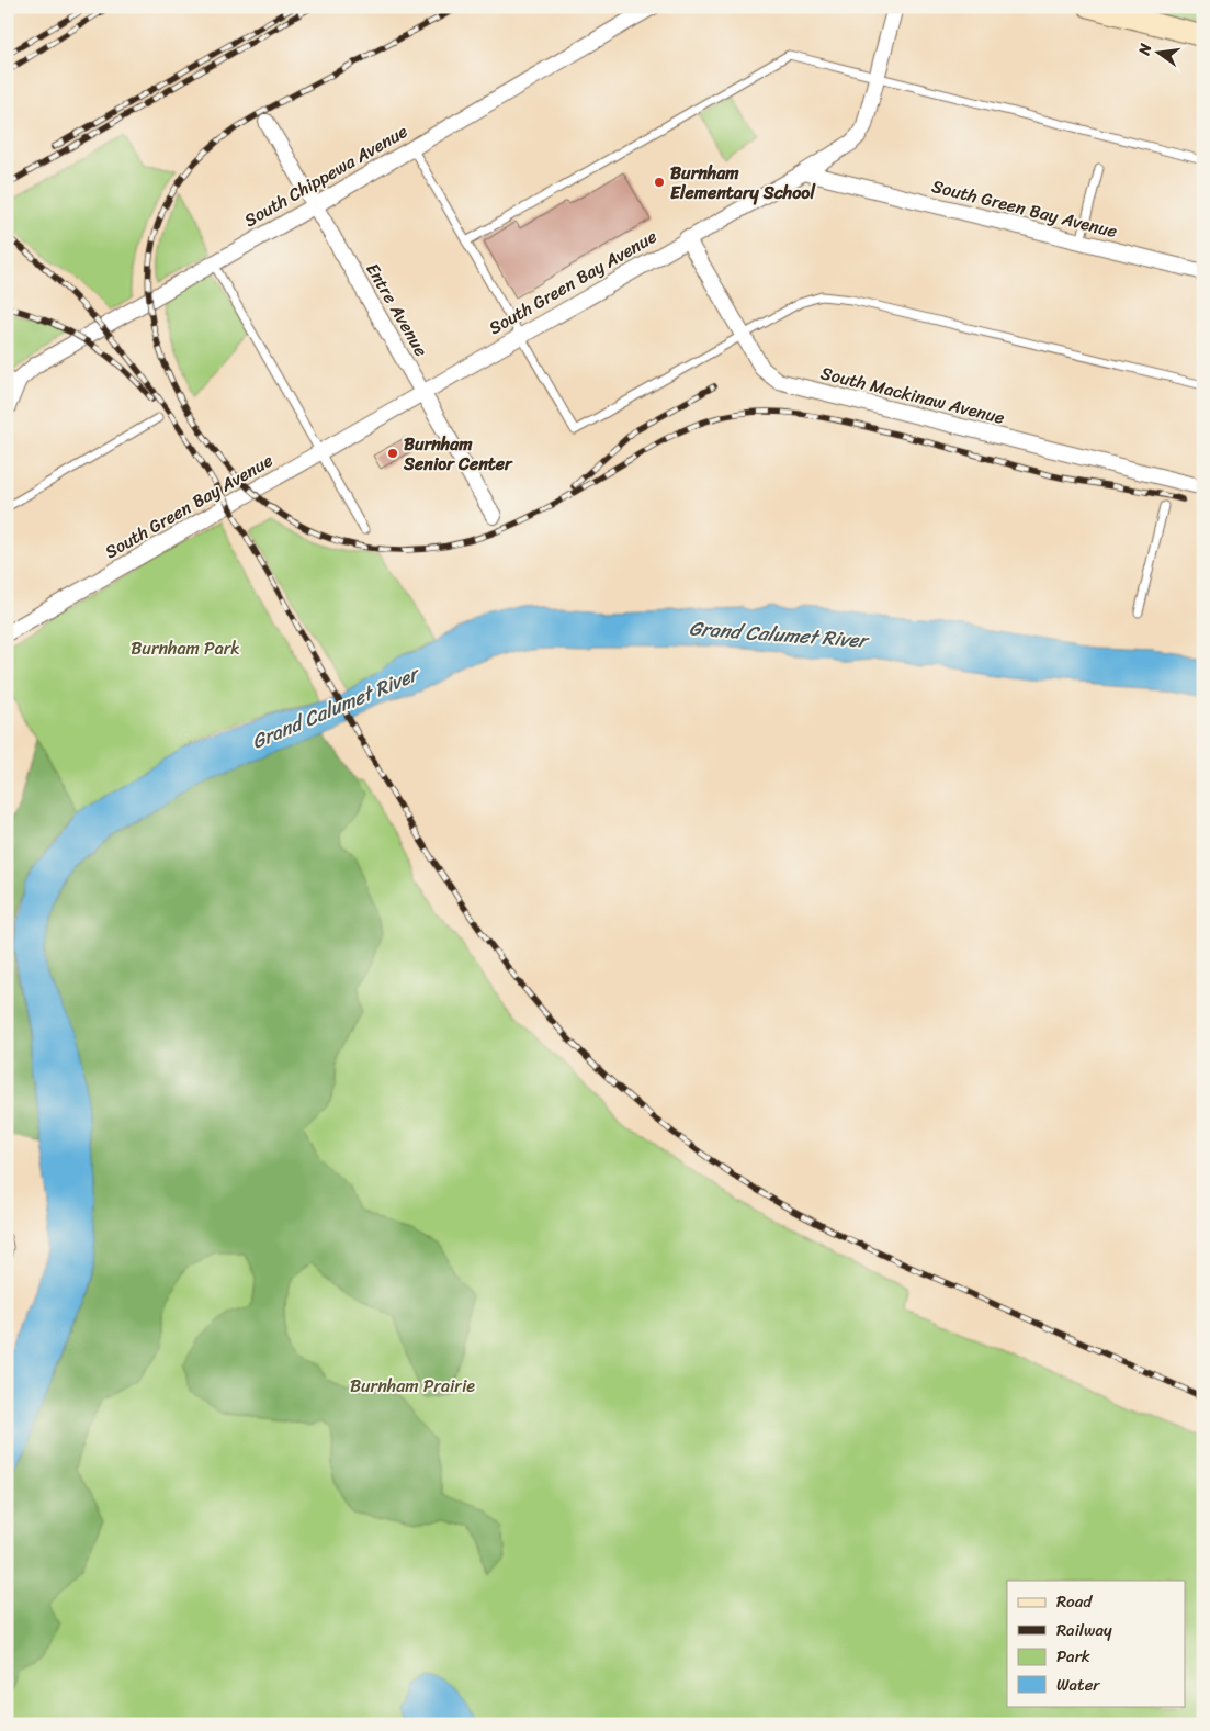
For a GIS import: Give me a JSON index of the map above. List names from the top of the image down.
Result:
{
  "streets": {
    "street": [
      "South Chippewa Avenue",
      "South Green Bay Avenue",
      "Entre Avenue",
      "South Mackinaw Avenue"
    ]
  },
  "crossings": [
    ["South Chippewa Avenue", "Entre Avenue"],
    ["South Green Bay Avenue", "Entre Avenue"],
    ["South Green Bay Avenue", "South Mackinaw Avenue"]
  ],
  "water": ["Grand Calumet River"],
  "parks": ["Burnham Park", "Burnham Prairie"],
  "places": ["Burnham Elementary School", "Burnham Senior Center"],
  "legend": [
    "Road",
    "Railway",
    "Park",
    "Water"
  ],
  "north": "left"
}
